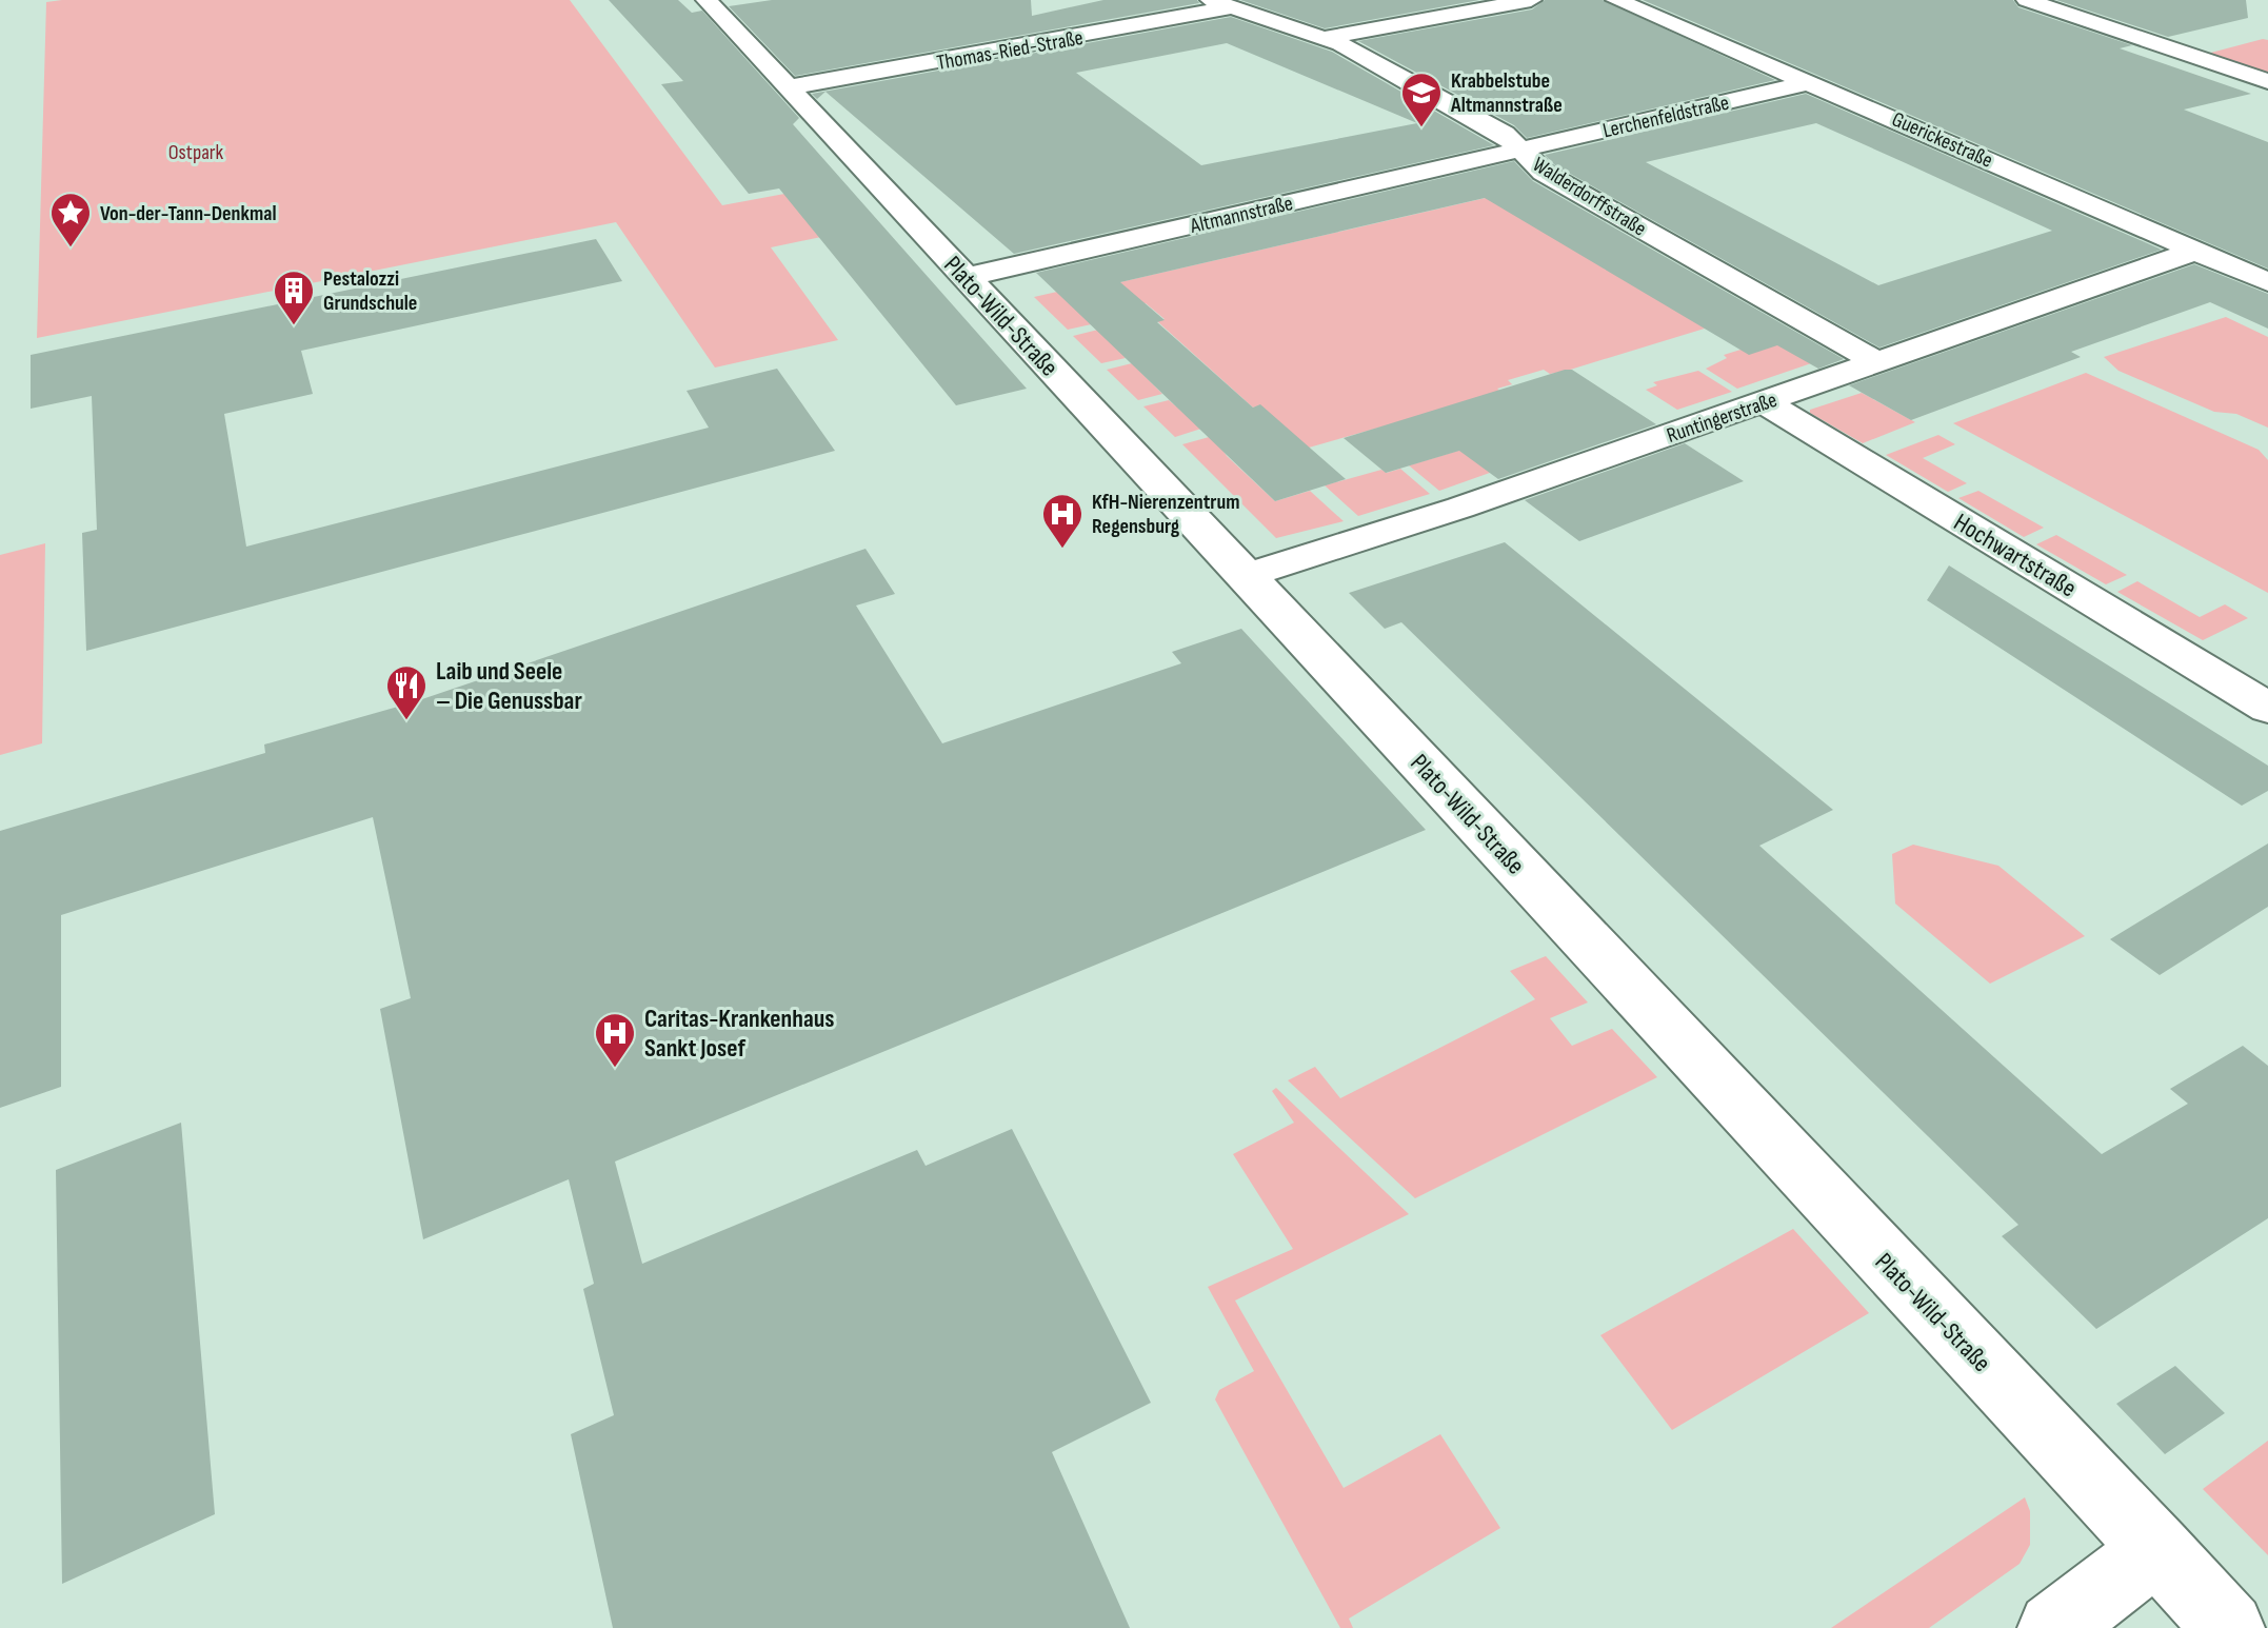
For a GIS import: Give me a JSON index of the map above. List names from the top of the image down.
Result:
{
  "streets": {
    "street": [
      "Thomas-Ried-Straße",
      "Lerchenfeldstraße",
      "Guerickestraße",
      "Walderdorffstraße",
      "Altmannstraße",
      "Plato-Wild-Straße",
      "Runtingerstraße",
      "Hochwartstraße"
    ]
  },
  "crossings": [
    ["Thomas-Ried-Straße", "Walderdorffstraße"],
    ["Thomas-Ried-Straße", "Plato-Wild-Straße"],
    ["Lerchenfeldstraße", "Guerickestraße"],
    ["Lerchenfeldstraße", "Walderdorffstraße"],
    ["Lerchenfeldstraße", "Altmannstraße"],
    ["Guerickestraße", "Runtingerstraße"],
    ["Walderdorffstraße", "Altmannstraße"],
    ["Walderdorffstraße", "Runtingerstraße"],
    ["Altmannstraße", "Plato-Wild-Straße"],
    ["Plato-Wild-Straße", "Runtingerstraße"],
    ["Runtingerstraße", "Hochwartstraße"]
  ],
  "parks": ["Ostpark"],
  "places": {
    "school or university": ["Krabbelstube Altmannstraße"],
    "place": ["Von-der-Tann-Denkmal"],
    "building": ["Pestalozzi Grundschule"],
    "hospital": ["KfH-Nierenzentrum Regensburg", "Caritas-Krankenhaus Sankt Josef"],
    "restaurant": ["Laib und Seele – Die Genussbar"]
  }
}
